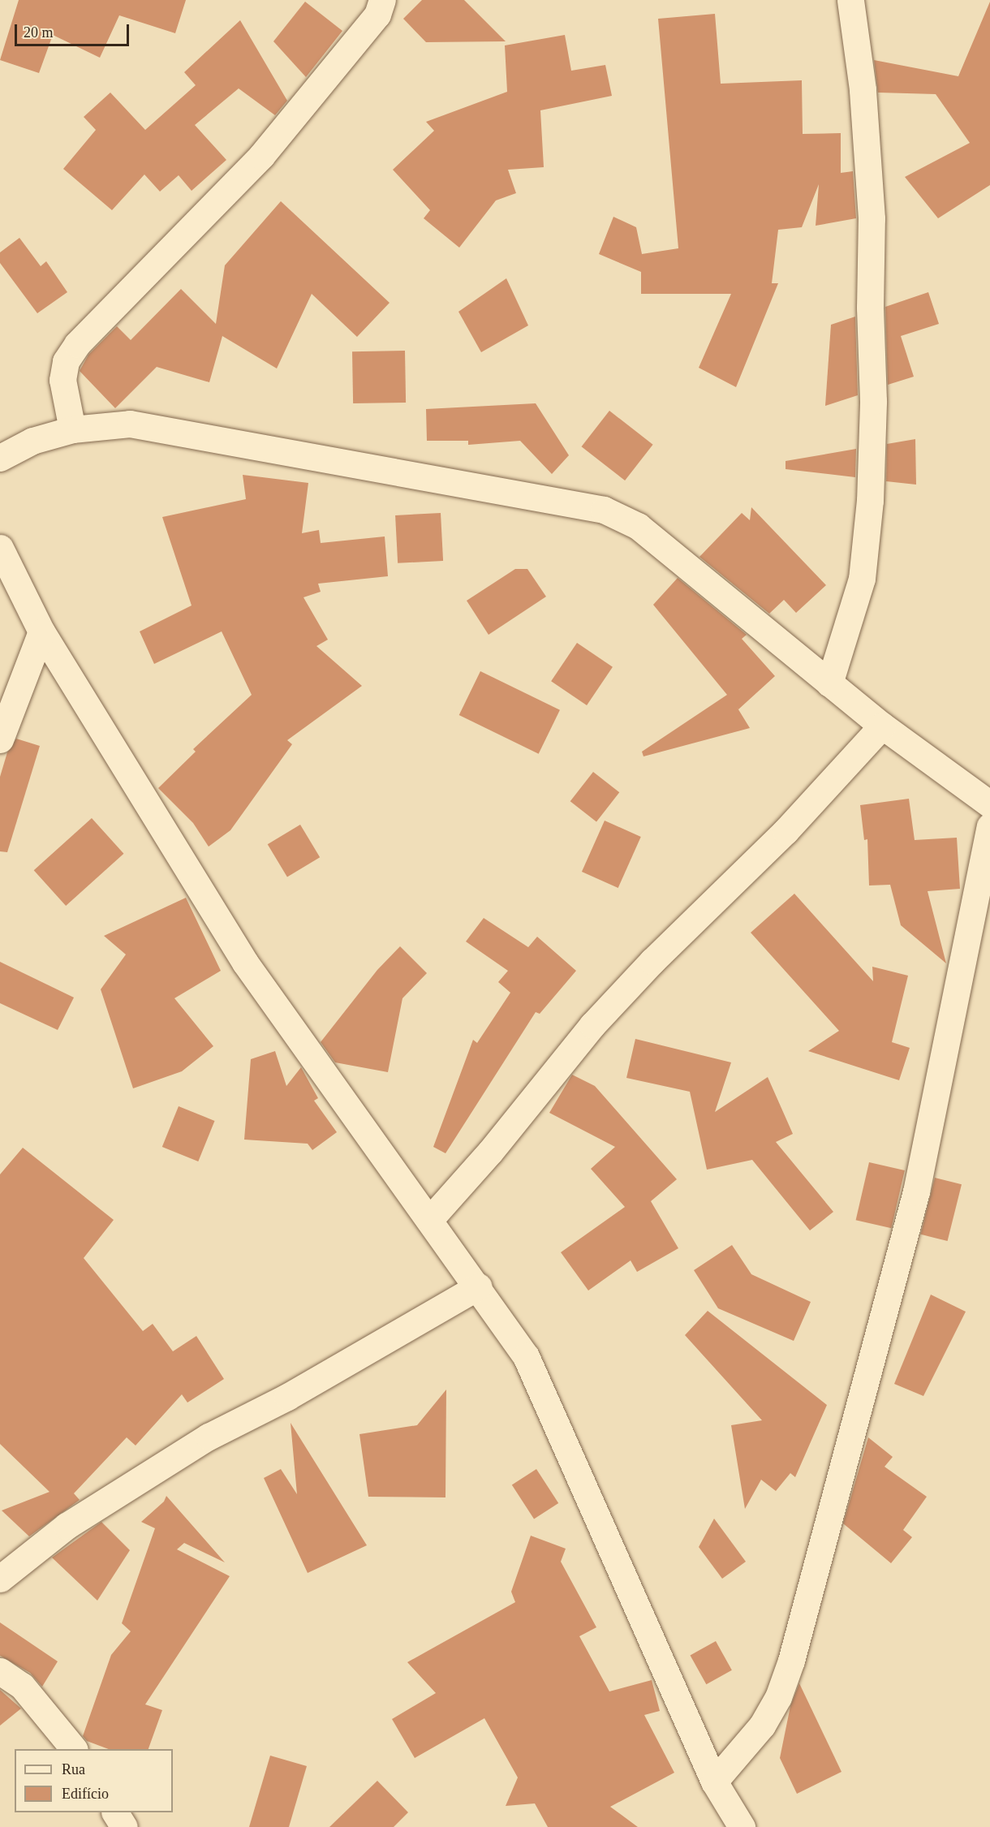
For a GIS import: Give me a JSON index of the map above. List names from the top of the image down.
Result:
{
  "legend": ["Rua", "Edifício"],
  "scale_bar": "20 m"
}
